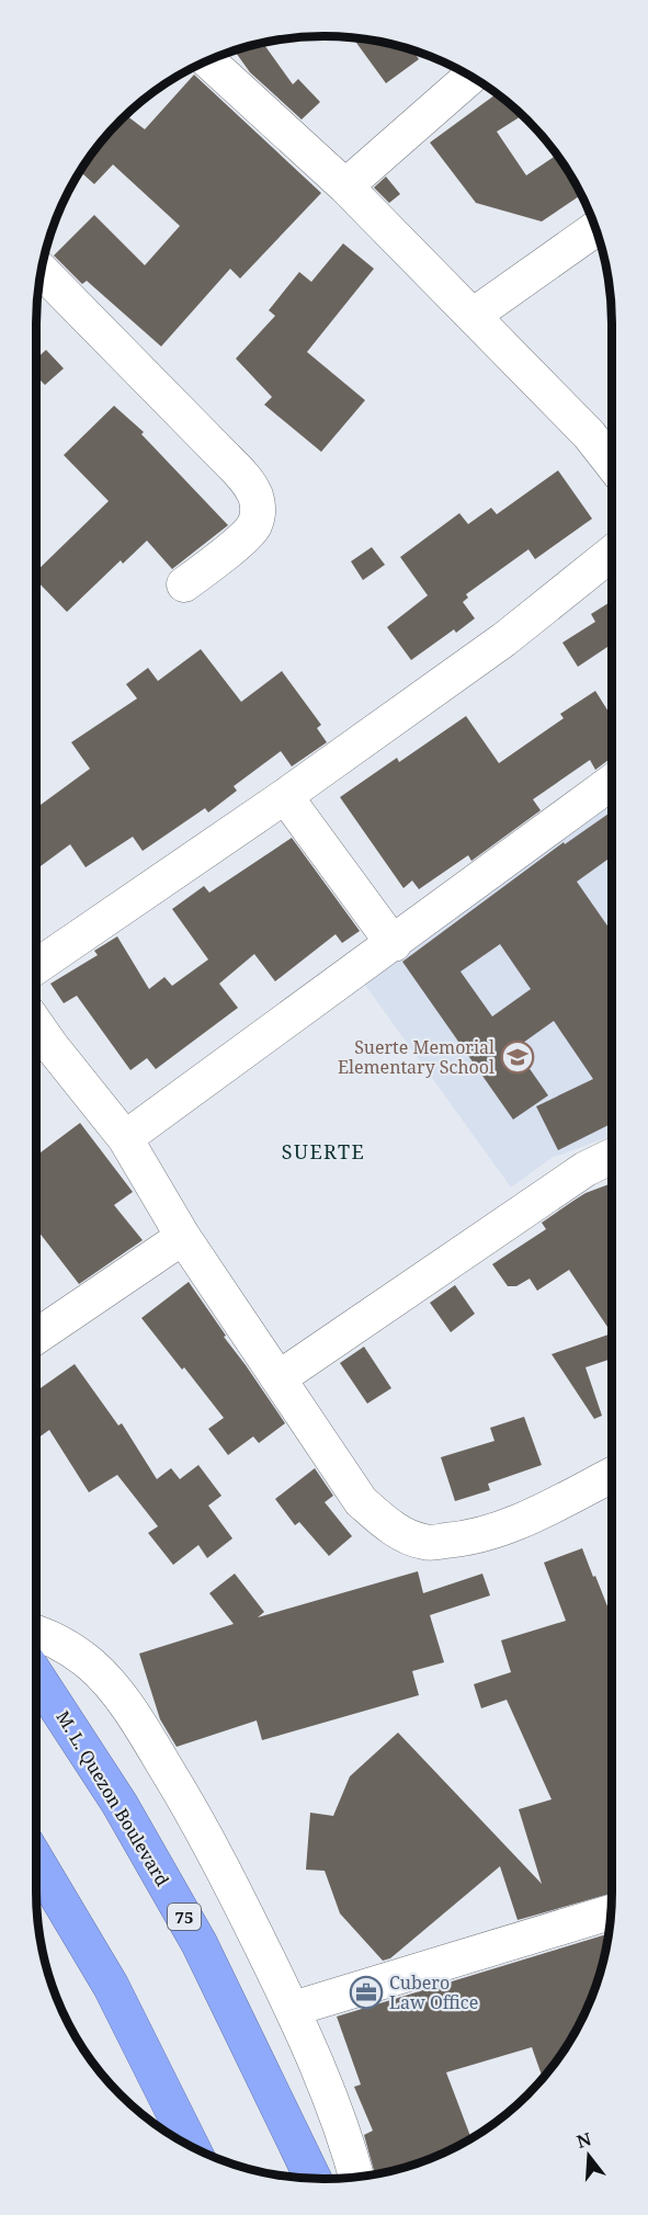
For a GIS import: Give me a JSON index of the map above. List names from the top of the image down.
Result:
{
  "streets": {
    "highway": ["M. L. Quezon Boulevard", "75"]
  },
  "districts": ["SUERTE"],
  "places": {
    "school or university": ["Suerte Memorial Elementary School"],
    "office": ["Cubero Law Office"]
  },
  "north": "top"
}
